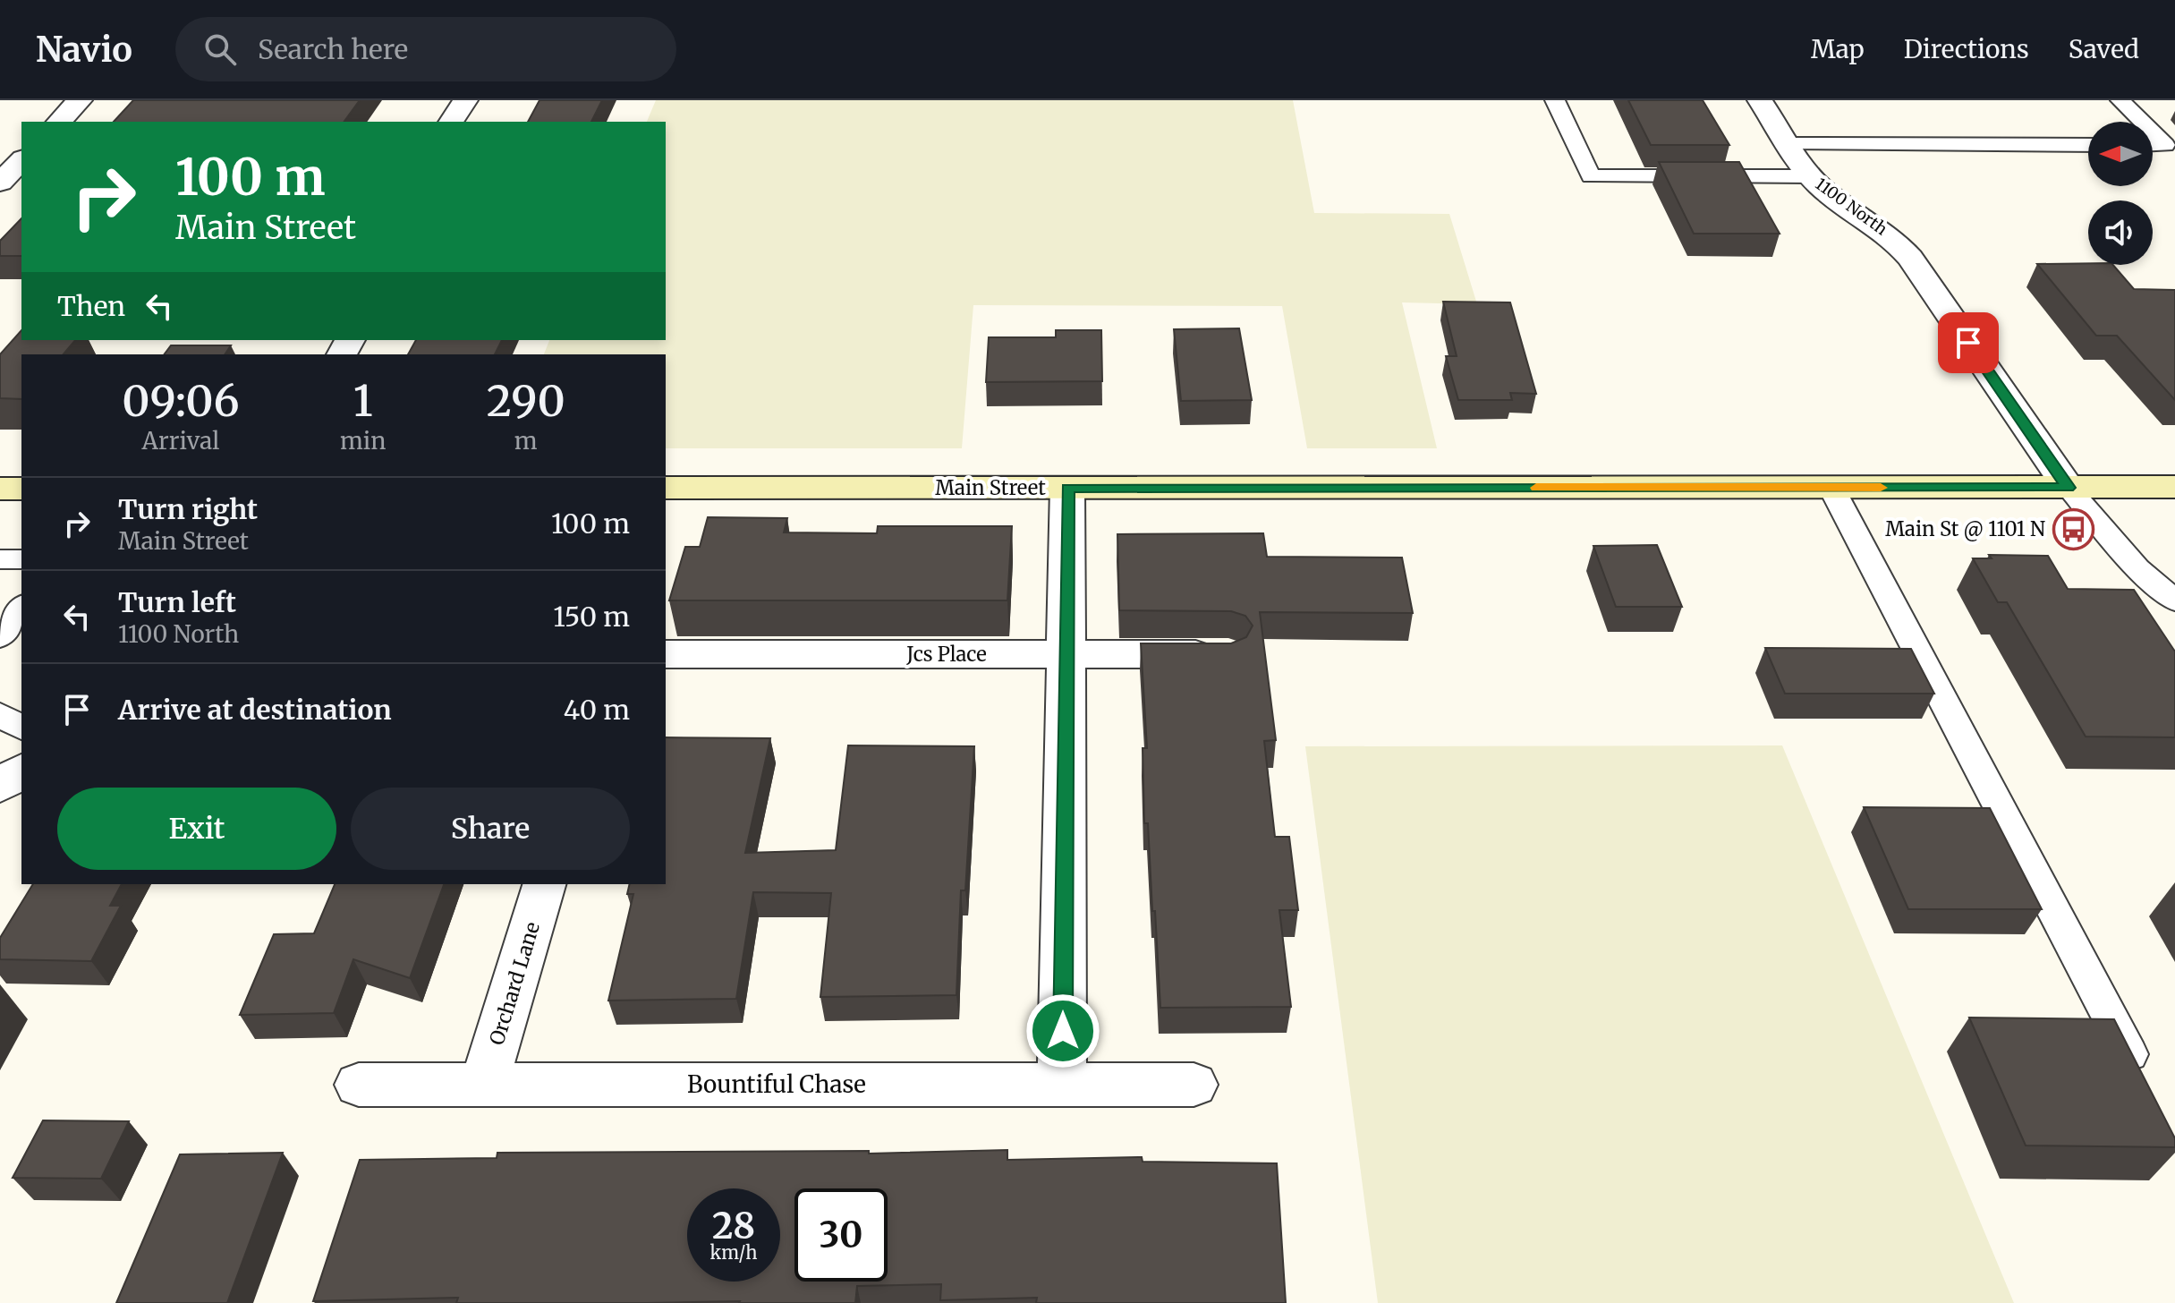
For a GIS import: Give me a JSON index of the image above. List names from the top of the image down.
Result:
{
  "streets": {
    "main road": ["Main Street"],
    "street": [
      "1100 North",
      "Jcs Place",
      "Orchard Lane",
      "Bountiful Chase"
    ]
  },
  "crossings": [
    ["1100 North", "Main Street"],
    ["Orchard Lane", "Bountiful Chase"]
  ],
  "places": {
    "bus stop": ["Main St @ 1101 N"]
  },
  "north": "left",
  "page": {
    "header": "Navio",
    "search": "Search here",
    "nav": ["Map", "Directions", "Saved"],
    "turn": ["100 m", "Main Street"],
    "then": "Then",
    "eta": [
      "09:06",
      "Arrival",
      "1",
      "min",
      "290",
      "m"
    ],
    "list": [
      {
        "name": "Turn right",
        "note": "Main Street",
        "value": "100 m"
      },
      {
        "name": "Turn left",
        "note": "1100 North",
        "value": "150 m"
      },
      {
        "name": "Arrive at destination",
        "value": "40 m"
      }
    ],
    "buttons": ["Exit", "Share"],
    "speed": "28 km/h",
    "limit": "30"
  }
}
